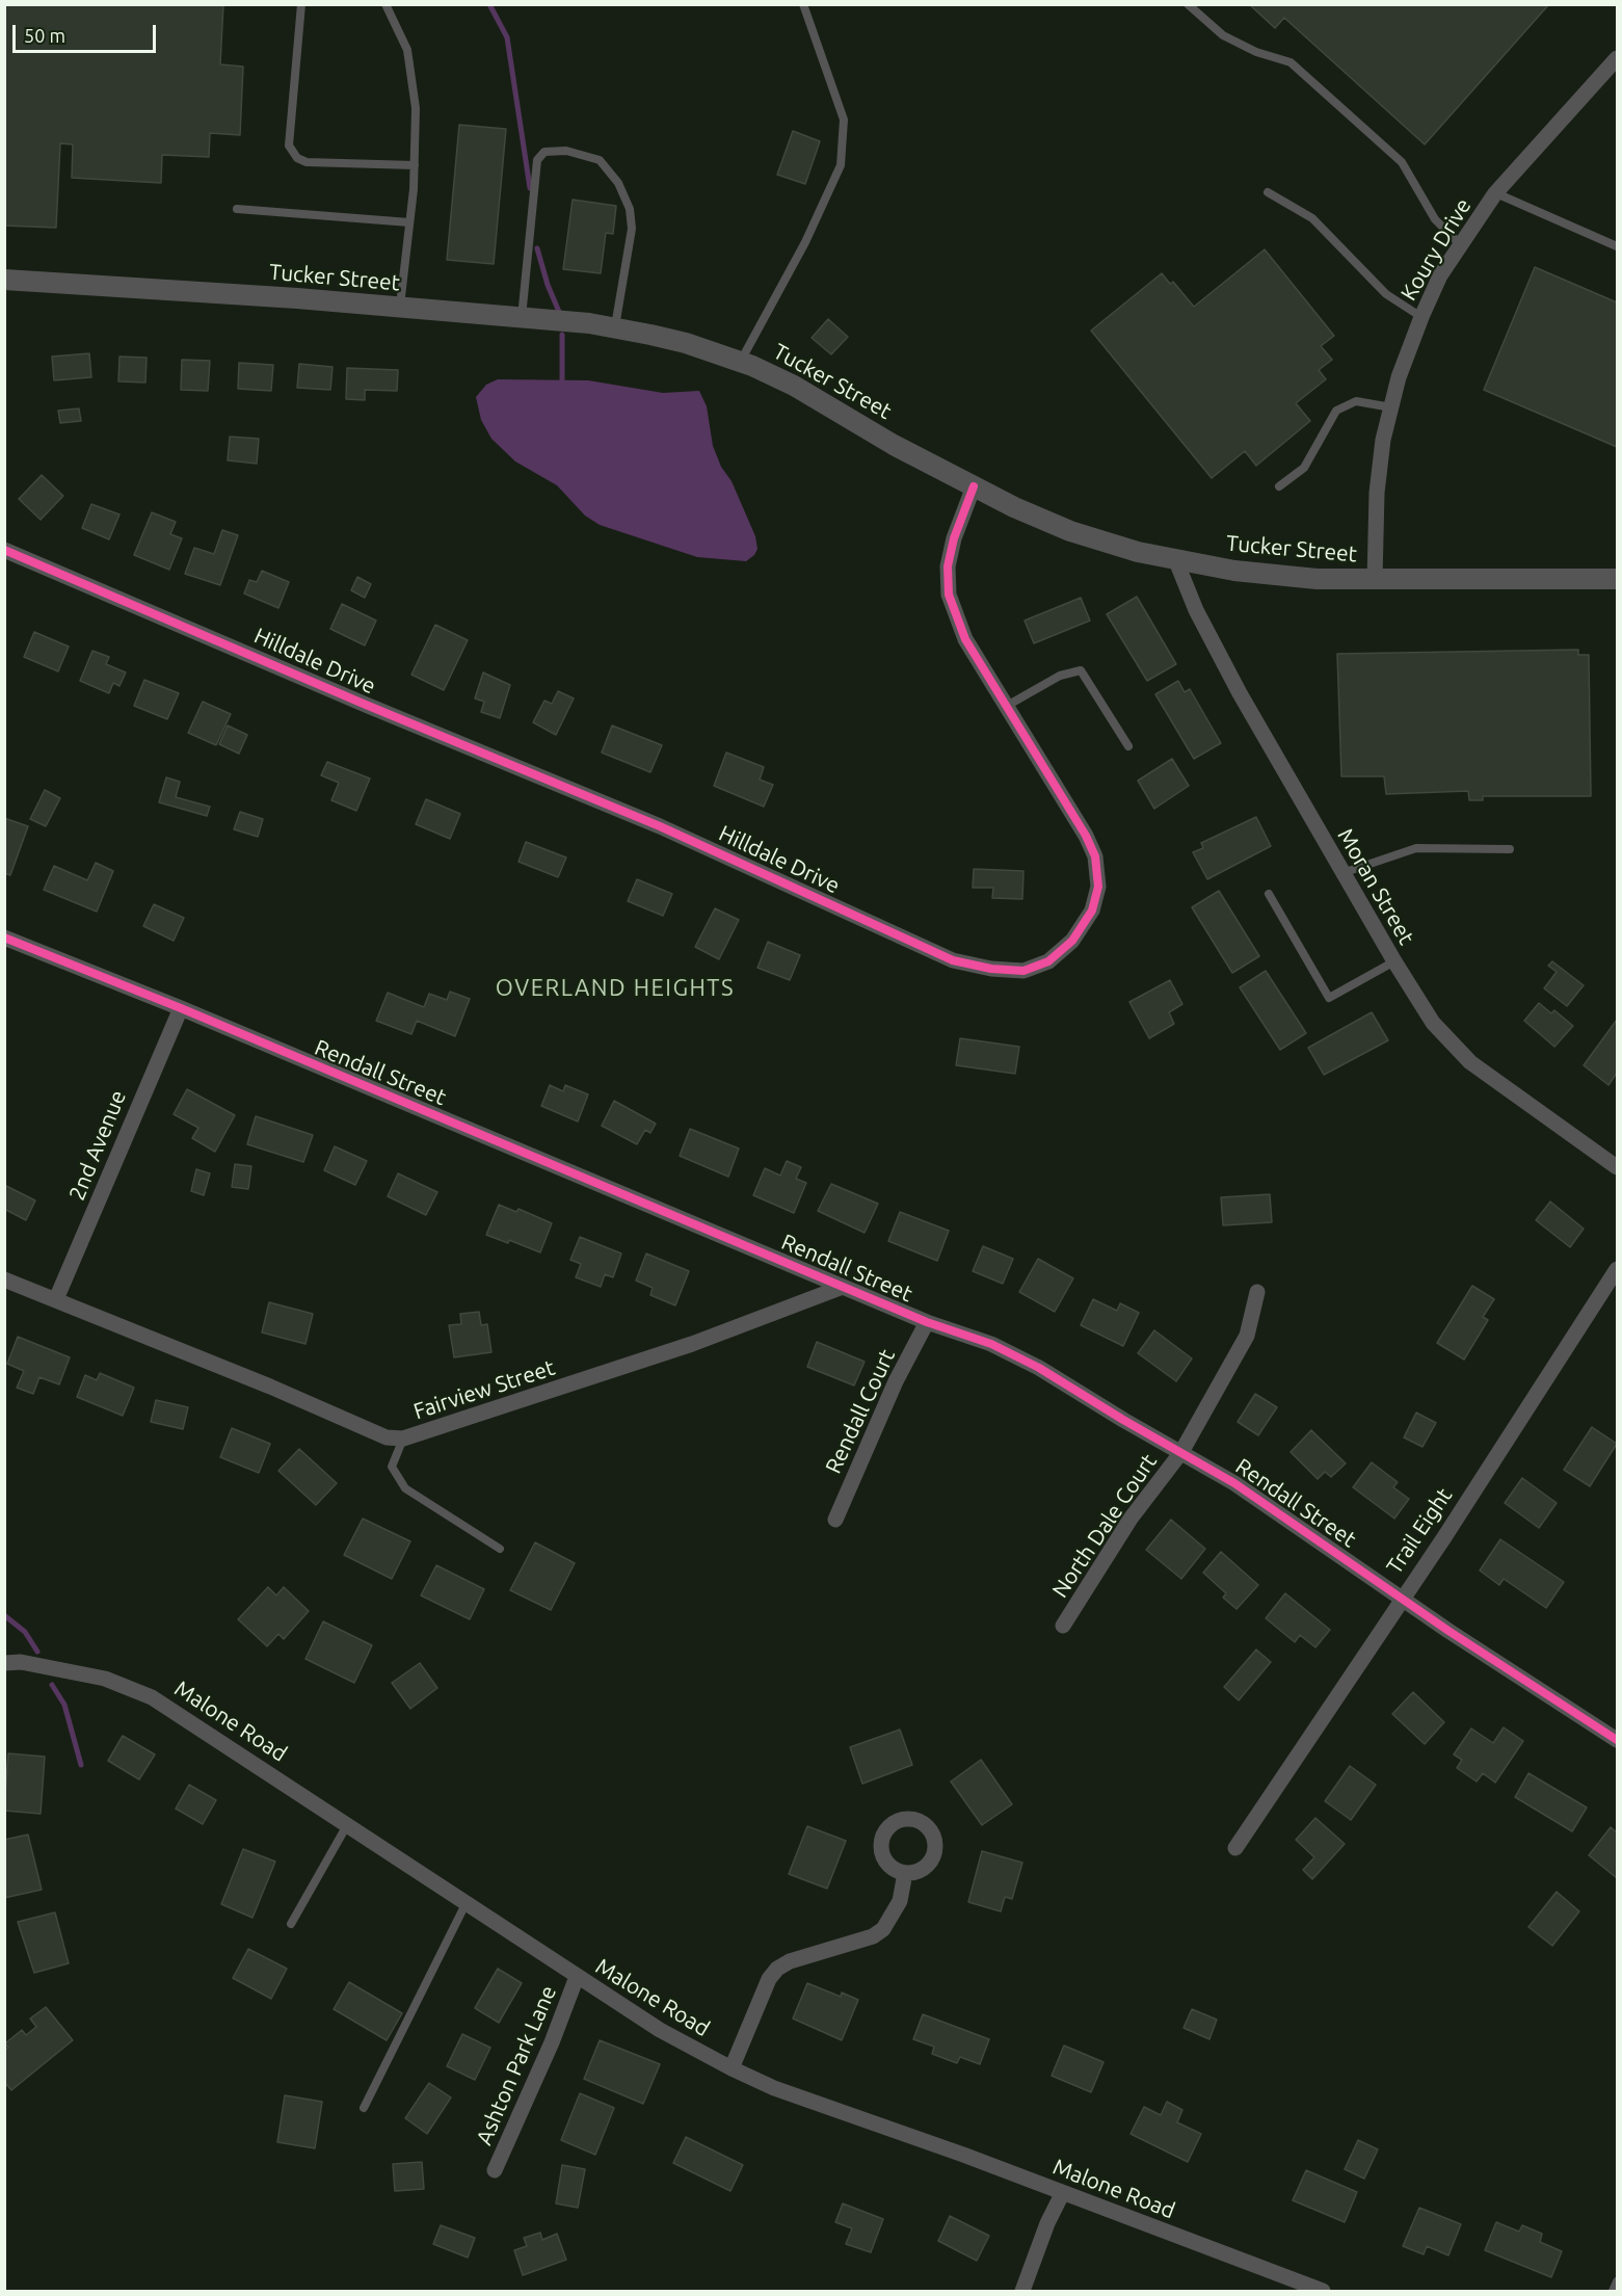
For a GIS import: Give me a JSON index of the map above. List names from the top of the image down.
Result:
{
  "streets": {
    "street": [
      "Koury Drive",
      "Tucker Street",
      "Hilldale Drive",
      "Moran Street",
      "Rendall Street",
      "2nd Avenue",
      "Fairview Street",
      "Rendall Court",
      "North Dale Court",
      "Trail Eight",
      "Malone Road",
      "Ashton Park Lane"
    ]
  },
  "crossings": [
    ["Koury Drive", "Tucker Street"],
    ["Tucker Street", "Hilldale Drive"],
    ["Tucker Street", "Moran Street"],
    ["Rendall Street", "2nd Avenue"],
    ["Rendall Street", "Fairview Street"],
    ["Rendall Street", "Rendall Court"],
    ["Rendall Street", "North Dale Court"],
    ["Rendall Street", "Trail Eight"],
    ["2nd Avenue", "Fairview Street"],
    ["Malone Road", "Ashton Park Lane"]
  ],
  "districts": ["OVERLAND HEIGHTS"],
  "scale_bar": "50 m"
}
